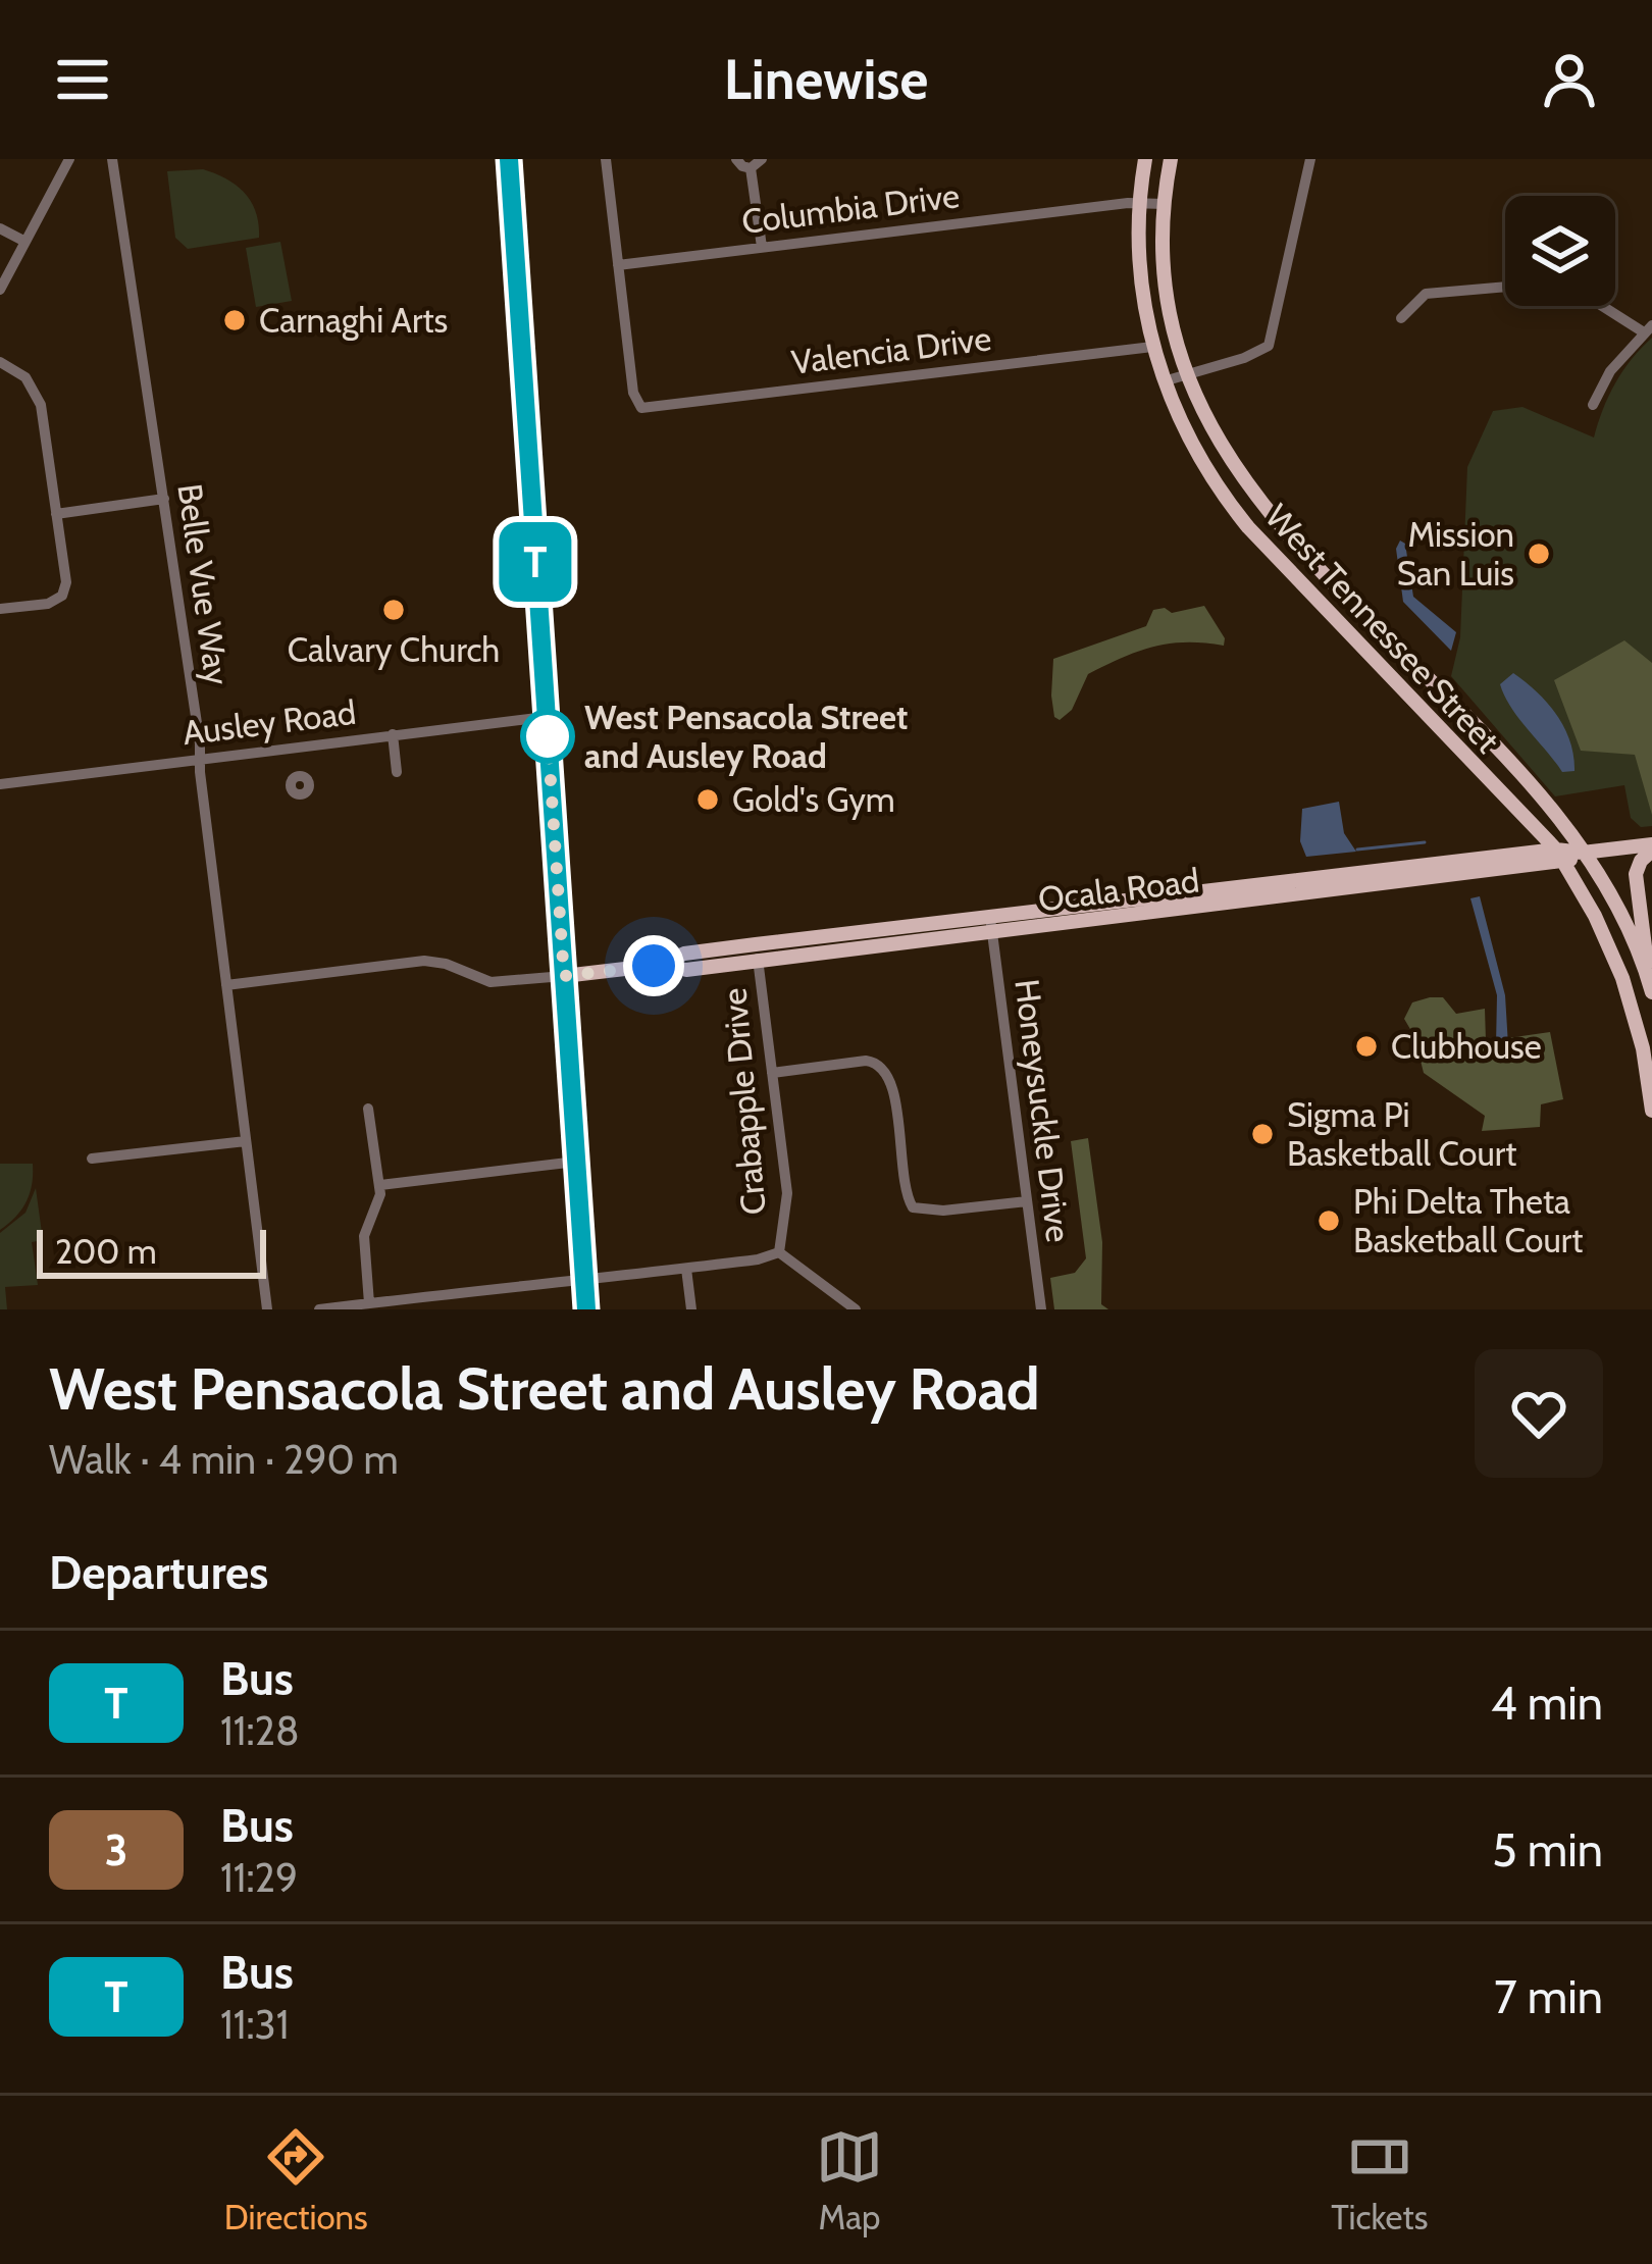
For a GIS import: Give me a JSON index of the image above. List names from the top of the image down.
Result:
{
  "streets": {
    "main road": ["West Tennessee Street", "Ocala Road"],
    "street": [
      "Columbia Drive",
      "Valencia Drive",
      "Belle Vue Way",
      "Ausley Road",
      "Crabapple Drive",
      "Honeysuckle Drive"
    ]
  },
  "crossings": [
    ["Columbia Drive", "Valencia Drive"],
    ["Columbia Drive", "West Tennessee Street"],
    ["Valencia Drive", "West Tennessee Street"],
    ["Belle Vue Way", "Ausley Road"],
    ["West Tennessee Street", "Ocala Road"],
    ["Ocala Road", "Crabapple Drive"],
    ["Ocala Road", "Honeysuckle Drive"]
  ],
  "places": [
    "Carnaghi Arts",
    "Mission San Luis",
    "Calvary Church",
    "West Pensacola Street and Ausley Road",
    "Gold's Gym",
    "Clubhouse",
    "Sigma Pi Basketball Court",
    "Phi Delta Theta Basketball Court"
  ],
  "lines": ["bus line T"],
  "scale_bar": "200 m",
  "page": {
    "header": "Linewise",
    "on_map": "T",
    "scale": "200 m",
    "heading": [
      ["West Pensacola Street and Ausley Road", "Walk · 4 min · 290 m"],
      "Departures"
    ],
    "list": [
      {
        "mark": "T",
        "name": "Bus",
        "note": "11:28",
        "value": "4 min"
      },
      {
        "mark": "3",
        "name": "Bus",
        "note": "11:29",
        "value": "5 min"
      },
      {
        "mark": "T",
        "name": "Bus",
        "note": "11:31",
        "value": "7 min"
      }
    ],
    "tabs": ["Directions", "Map", "Tickets"]
  }
}
